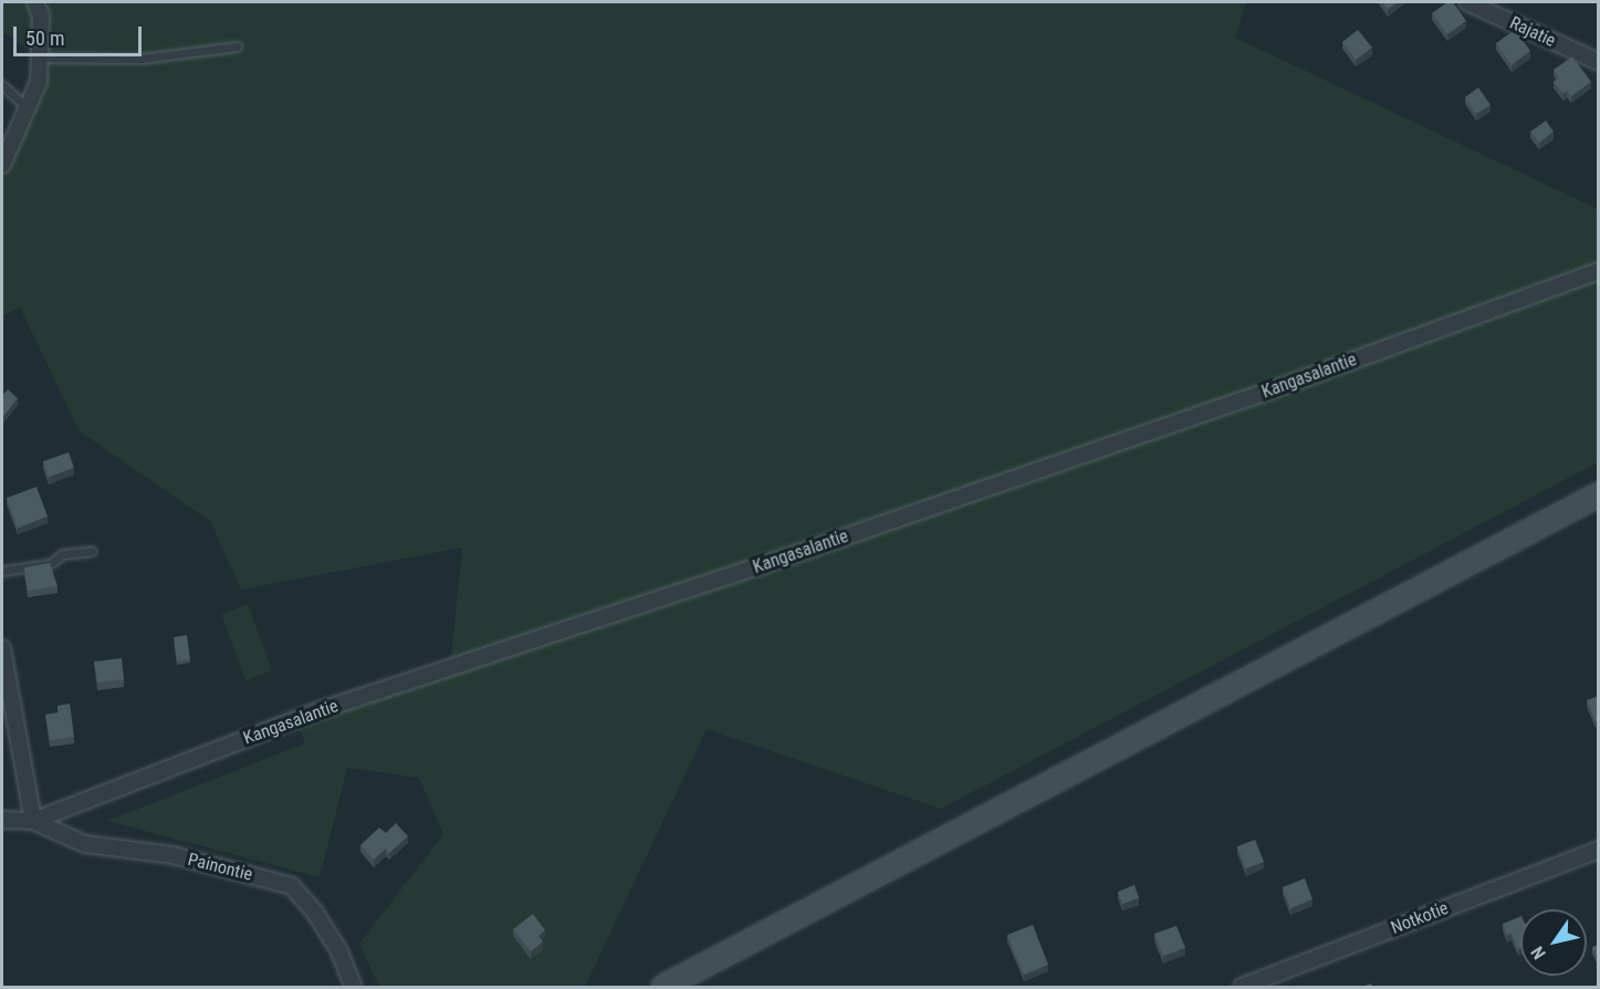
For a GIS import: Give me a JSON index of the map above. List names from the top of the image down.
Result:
{
  "streets": {
    "street": [
      "Rajatie",
      "Kangasalantie",
      "Painontie",
      "Notkotie"
    ]
  },
  "crossings": [
    ["Kangasalantie", "Painontie"]
  ],
  "scale_bar": "50 m",
  "north": "bottom left"
}
